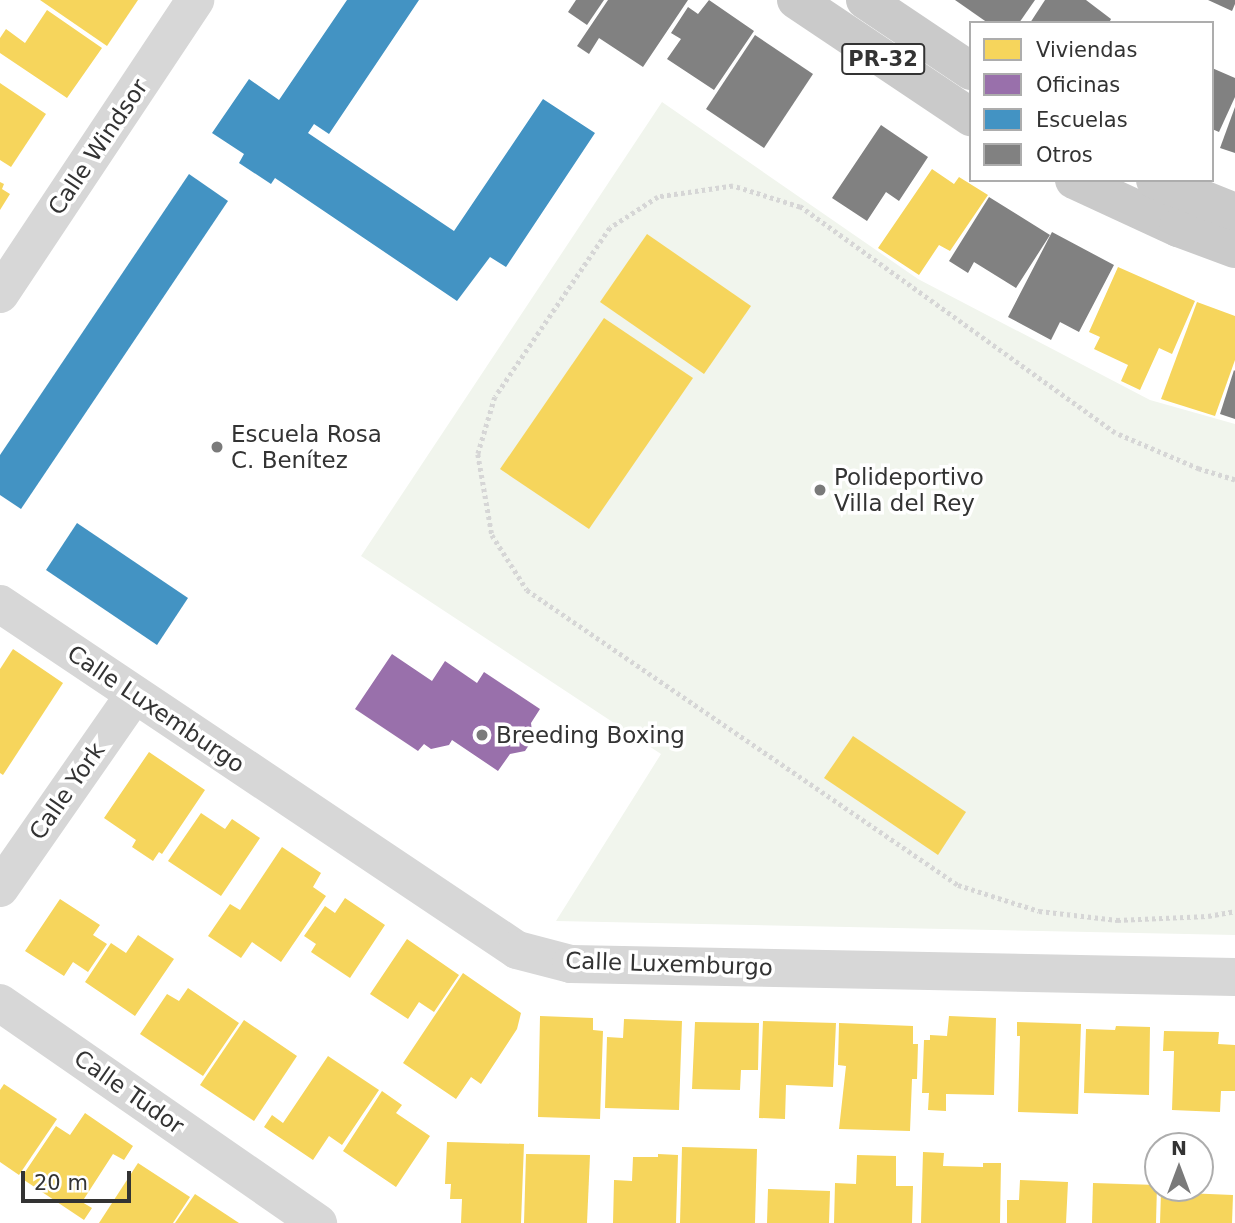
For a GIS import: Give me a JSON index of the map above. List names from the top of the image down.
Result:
{
  "streets": {
    "main road": ["PR-32"],
    "street": [
      "Calle Windsor",
      "Calle Luxemburgo",
      "Calle York",
      "Calle Tudor"
    ]
  },
  "crossings": [
    ["Calle Luxemburgo", "Calle York"]
  ],
  "places": ["Escuela Rosa C. Benítez", "Polideportivo Villa del Rey", "Breeding Boxing"],
  "legend": [
    "Viviendas",
    "Oficinas",
    "Escuelas",
    "Otros"
  ],
  "scale_bar": "20 m",
  "north": "top"
}
